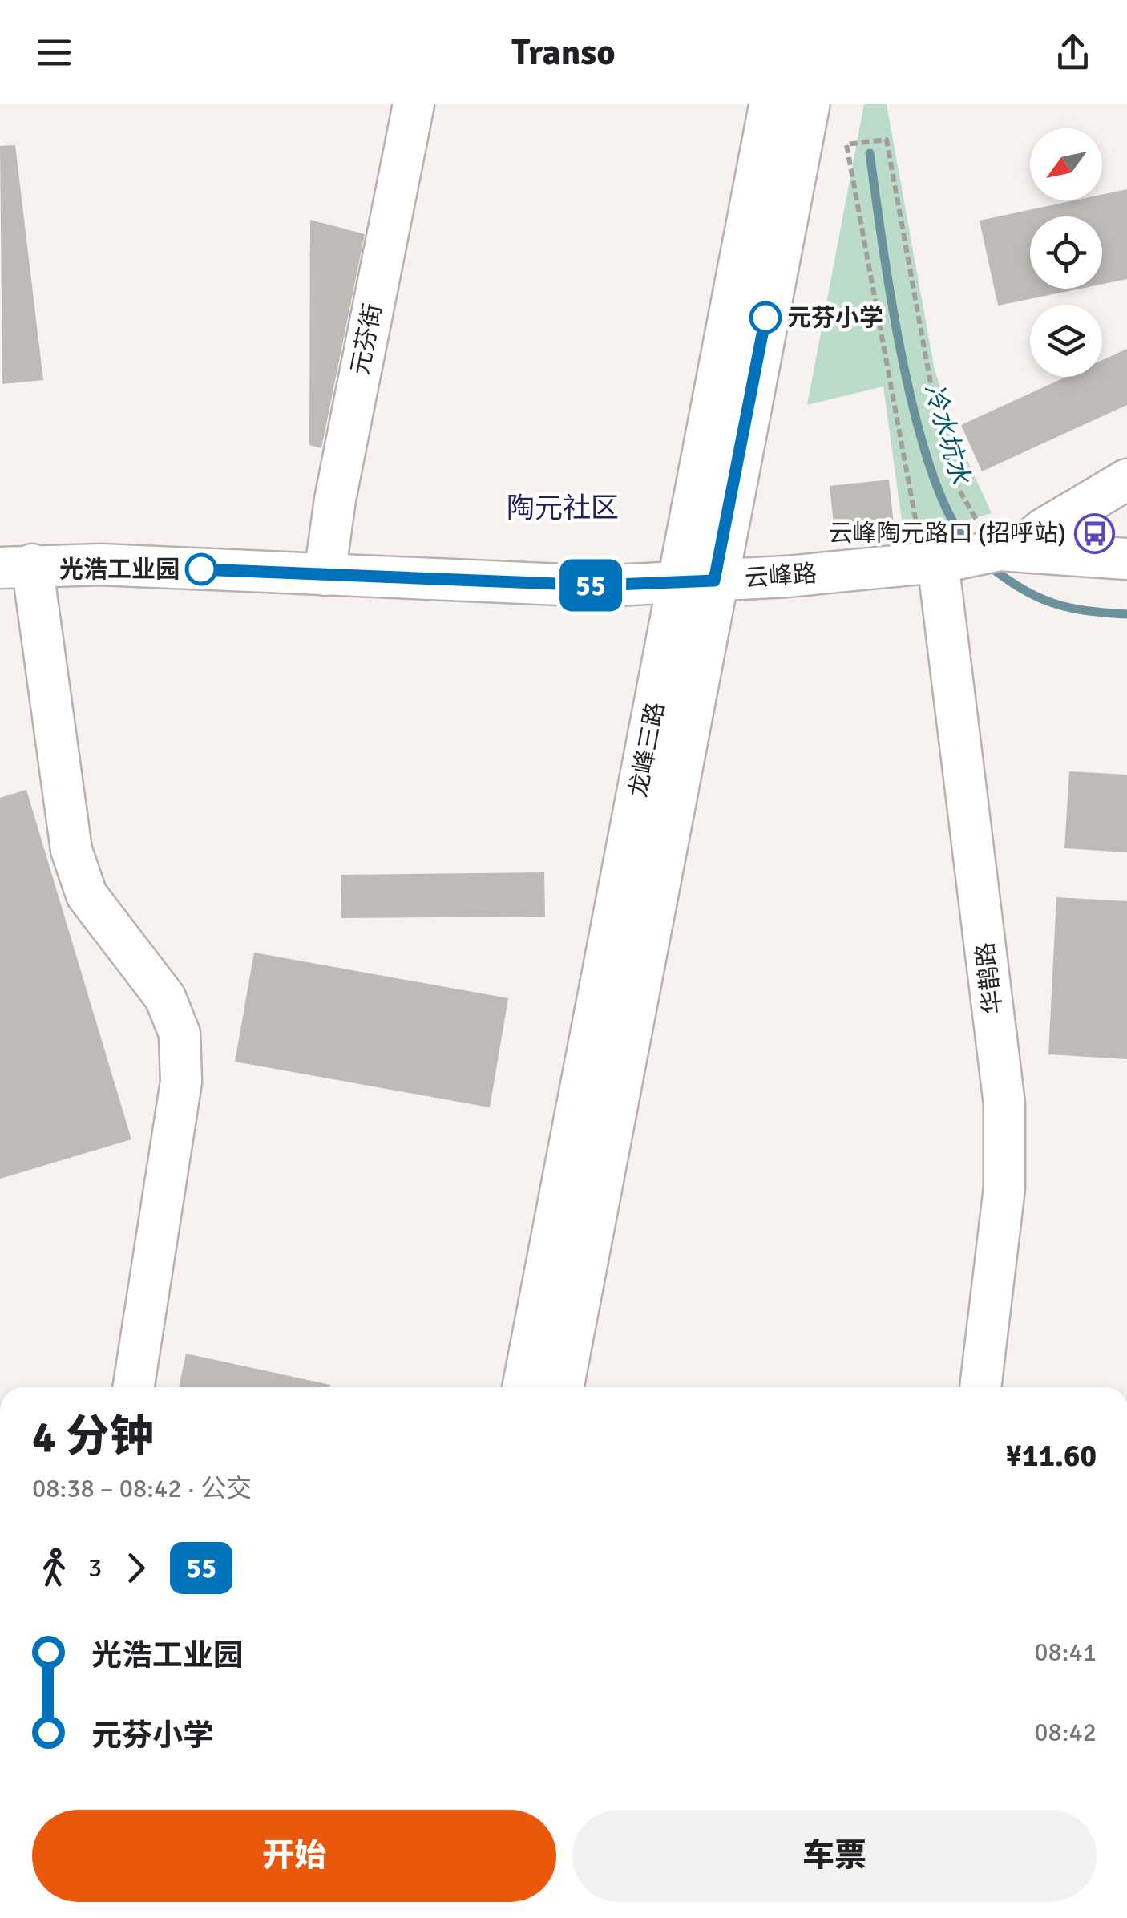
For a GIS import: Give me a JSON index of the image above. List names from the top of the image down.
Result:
{
  "streets": {
    "main road": ["龙峰三路"],
    "street": ["元芬街", "云峰路", "华鹊路"]
  },
  "crossings": [
    ["元芬街", "云峰路"],
    ["云峰路", "龙峰三路"],
    ["云峰路", "华鹊路"]
  ],
  "districts": ["陶元社区"],
  "water": ["冷水坑水"],
  "places": {
    "other": ["元芬小学", "光浩工业园"],
    "bus stop": ["云峰陶元路口 (招呼站)"]
  },
  "lines": ["bus line 55"],
  "north": "bottom left",
  "page": {
    "header": "Transo",
    "on_map": "55",
    "heading": ["4 分钟", "08:38 – 08:42 · 公交", "¥11.60"],
    "legs": ["3", "55"],
    "list": [
      {
        "name": "光浩工业园",
        "value": "08:41"
      },
      {
        "name": "元芬小学",
        "value": "08:42"
      }
    ],
    "buttons": ["开始", "车票"]
  }
}
